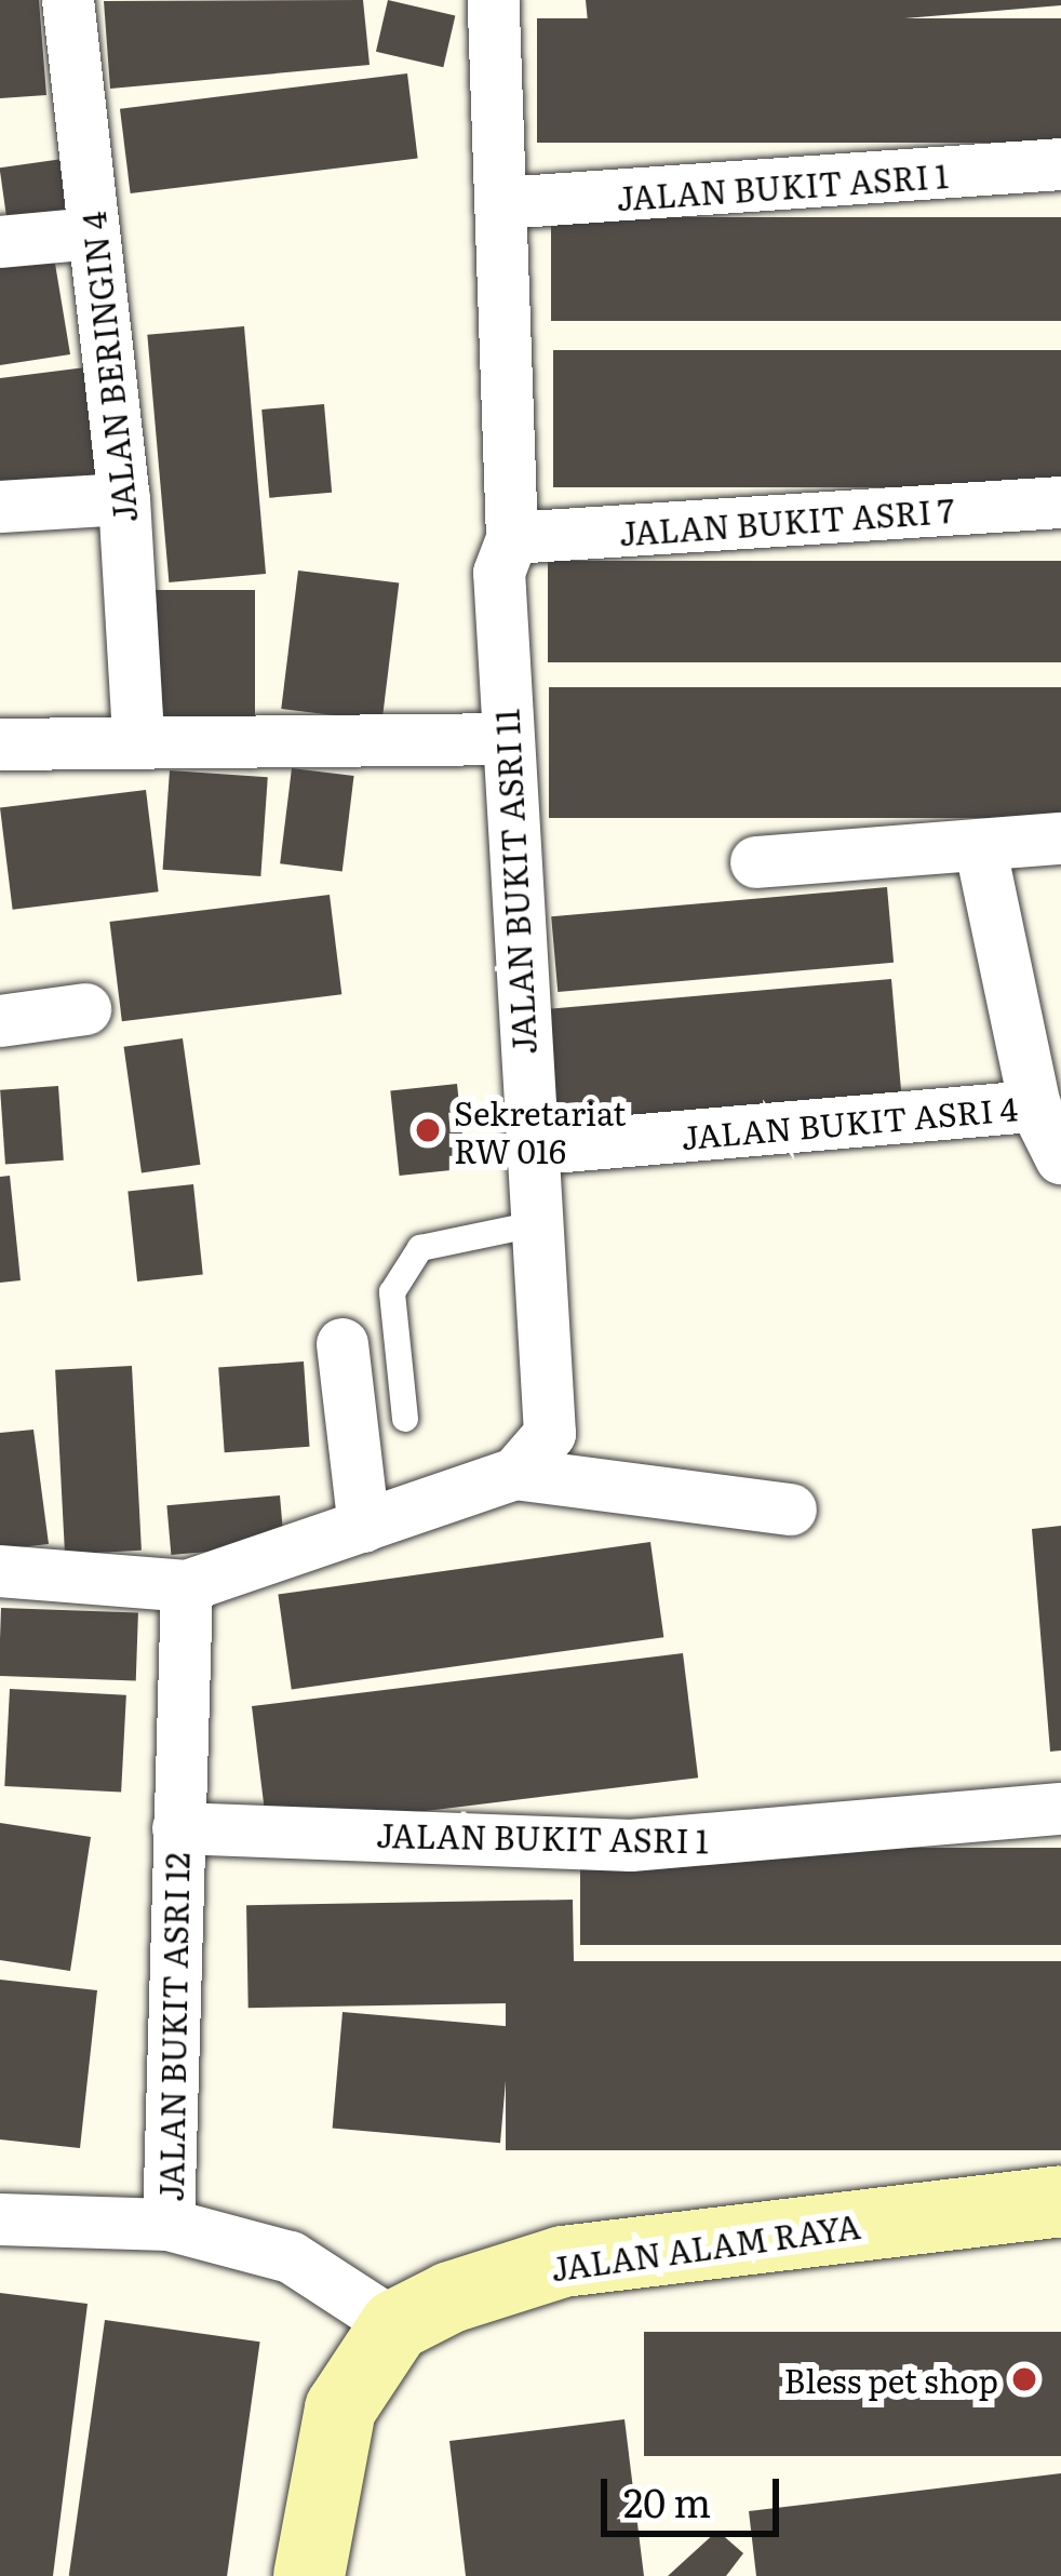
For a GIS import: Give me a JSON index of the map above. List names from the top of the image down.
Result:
{
  "streets": {
    "street": [
      "JALAN BUKIT ASRI 1",
      "JALAN BERINGIN 4",
      "JALAN BUKIT ASRI 7",
      "JALAN BUKIT ASRI 11",
      "JALAN BUKIT ASRI 4",
      "JALAN BUKIT ASRI 12",
      "JALAN ALAM RAYA"
    ]
  },
  "crossings": [
    ["JALAN BUKIT ASRI 1", "JALAN BUKIT ASRI 11"],
    ["JALAN BUKIT ASRI 1", "JALAN BUKIT ASRI 12"],
    ["JALAN BUKIT ASRI 7", "JALAN BUKIT ASRI 11"],
    ["JALAN BUKIT ASRI 11", "JALAN BUKIT ASRI 4"],
    ["JALAN BUKIT ASRI 12", "JALAN ALAM RAYA"]
  ],
  "places": ["Sekretariat RW 016", "Bless pet shop"],
  "scale_bar": "20 m"
}
